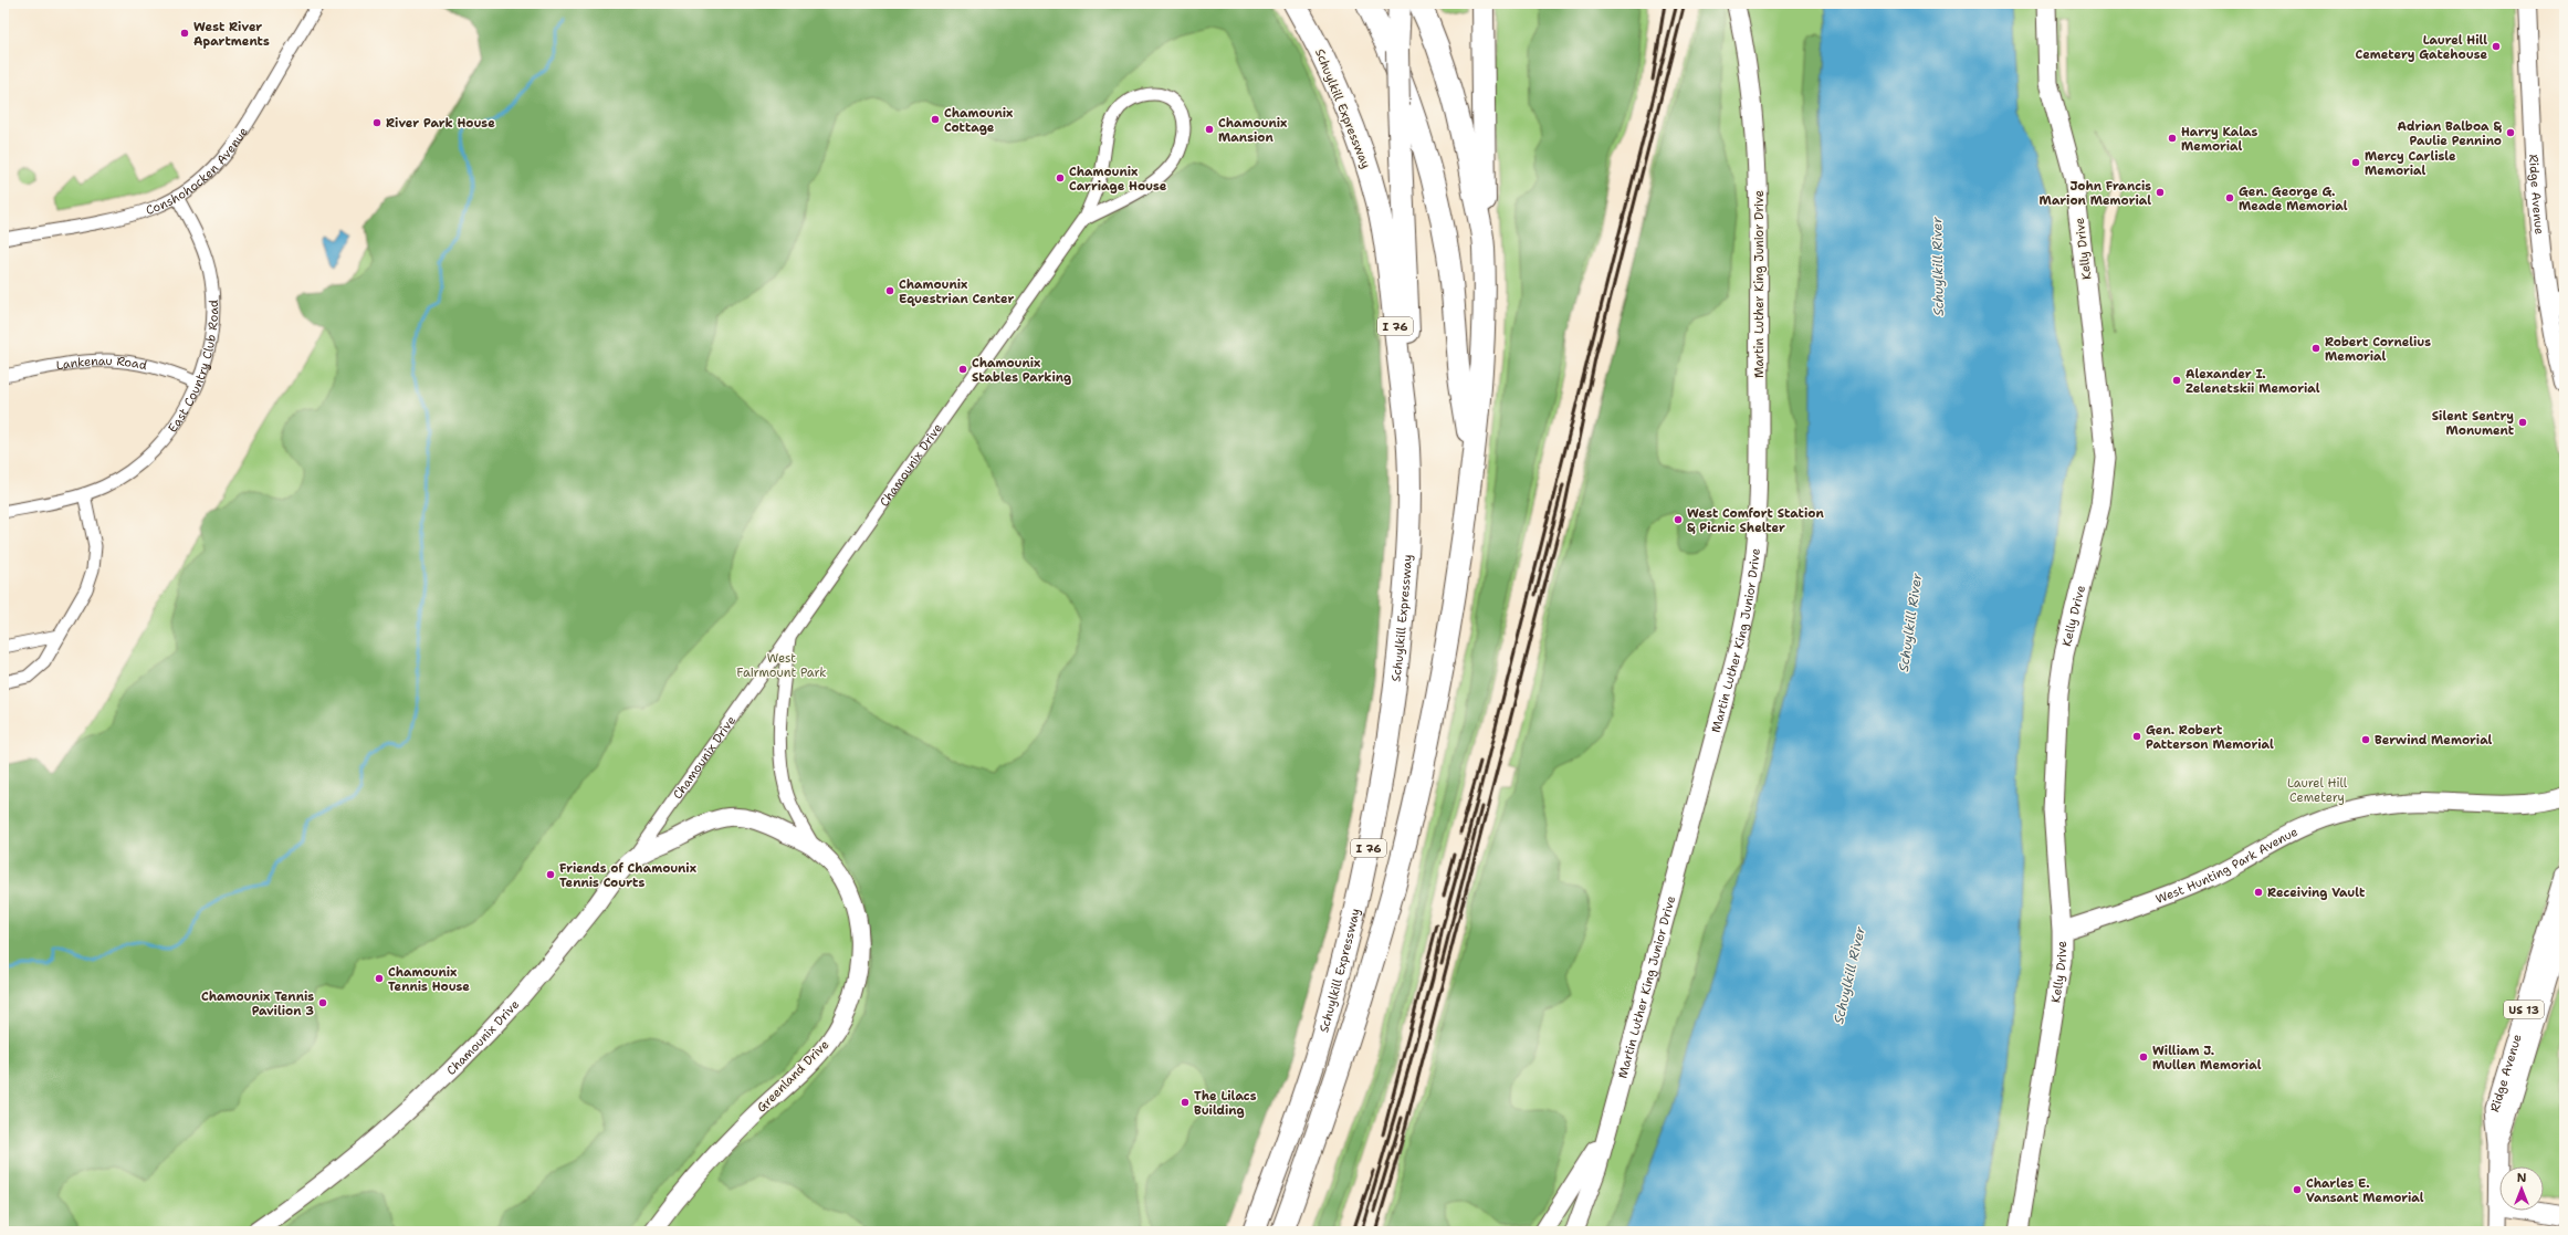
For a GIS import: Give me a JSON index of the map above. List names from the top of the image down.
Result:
{
  "streets": {
    "highway": ["Schuylkill Expressway", "I 76"],
    "main road": [
      "Ridge Avenue",
      "Kelly Drive",
      "Martin Luther King Junior Drive",
      "Chamounix Drive",
      "West Hunting Park Avenue",
      "US 13",
      "Greenland Drive"
    ],
    "street": ["Conshohocken Avenue", "East Country Club Road", "Lankenau Road"]
  },
  "crossings": [
    ["Conshohocken Avenue", "East Country Club Road"],
    ["Kelly Drive", "West Hunting Park Avenue"],
    ["East Country Club Road", "Lankenau Road"],
    ["Chamounix Drive", "Greenland Drive"]
  ],
  "water": ["Schuylkill River"],
  "parks": ["West Fairmount Park", "Laurel Hill Cemetery"],
  "places": [
    "West River Apartments",
    "Laurel Hill Cemetery Gatehouse",
    "Chamounix Cottage",
    "River Park House",
    "Chamounix Mansion",
    "Adrian Balboa & Paulie Pennino",
    "Harry Kalas Memorial",
    "Mercy Carlisle Memorial",
    "Chamounix Carriage House",
    "John Francis Marion Memorial",
    "Gen. George G. Meade Memorial",
    "Chamounix Equestrian Center",
    "Robert Cornelius Memorial",
    "Chamounix Stables Parking",
    "Alexander I. Zelenetskii Memorial",
    "Silent Sentry Monument",
    "West Comfort Station & Picnic Shelter",
    "Gen. Robert Patterson Memorial",
    "Berwind Memorial",
    "Friends of Chamounix Tennis Courts",
    "Receiving Vault",
    "Chamounix Tennis House",
    "Chamounix Tennis Pavilion 3",
    "William J. Mullen Memorial",
    "The Lilacs Building",
    "Charles E. Vansant Memorial"
  ],
  "north": "top"
}
